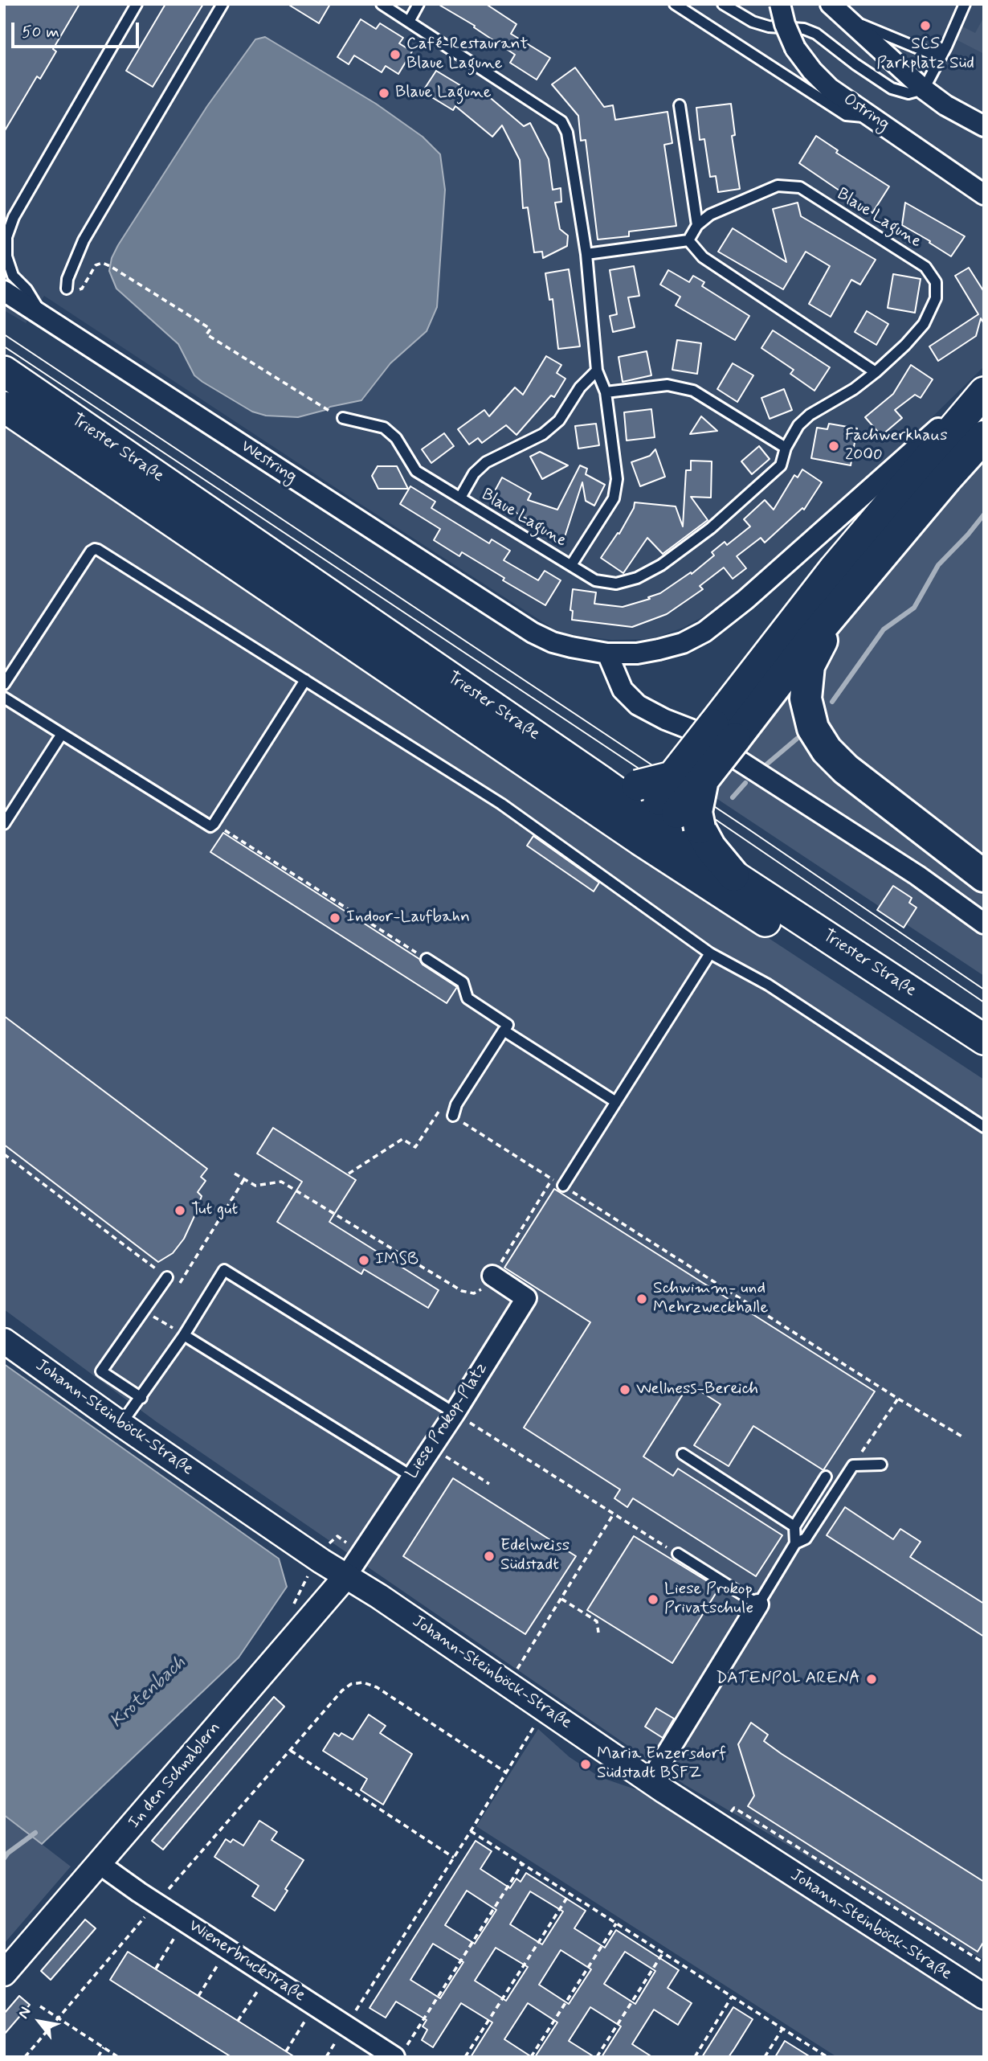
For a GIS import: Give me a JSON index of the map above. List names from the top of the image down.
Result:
{
  "streets": {
    "main road": ["Triester Straße"],
    "street": [
      "Ostring",
      "Westring",
      "Johann-Steinböck-Straße",
      "Liese Prokop-Platz",
      "In den Schnablern",
      "Wienerbruckstraße"
    ],
    "lane": ["Blaue Lagune"]
  },
  "crossings": [
    ["Johann-Steinböck-Straße", "Liese Prokop-Platz"],
    ["Johann-Steinböck-Straße", "In den Schnablern"],
    ["Liese Prokop-Platz", "In den Schnablern"],
    ["In den Schnablern", "Wienerbruckstraße"]
  ],
  "water": ["Krotenbach"],
  "places": [
    "SCS Parkplatz Süd",
    "Café-Restaurant Blaue Lagune",
    "Blaue Lagune",
    "Fachwerkhaus 2000",
    "Indoor-Laufbahn",
    "Tut gut",
    "IMSB",
    "Schwimm- und Mehrzweckhalle",
    "Wellness-Bereich",
    "Edelweiss Südstadt",
    "Liese Prokop Privatschule",
    "DATENPOL ARENA",
    "Maria Enzersdorf Südstadt BSFZ"
  ],
  "scale_bar": "50 m",
  "north": "top left"
}
